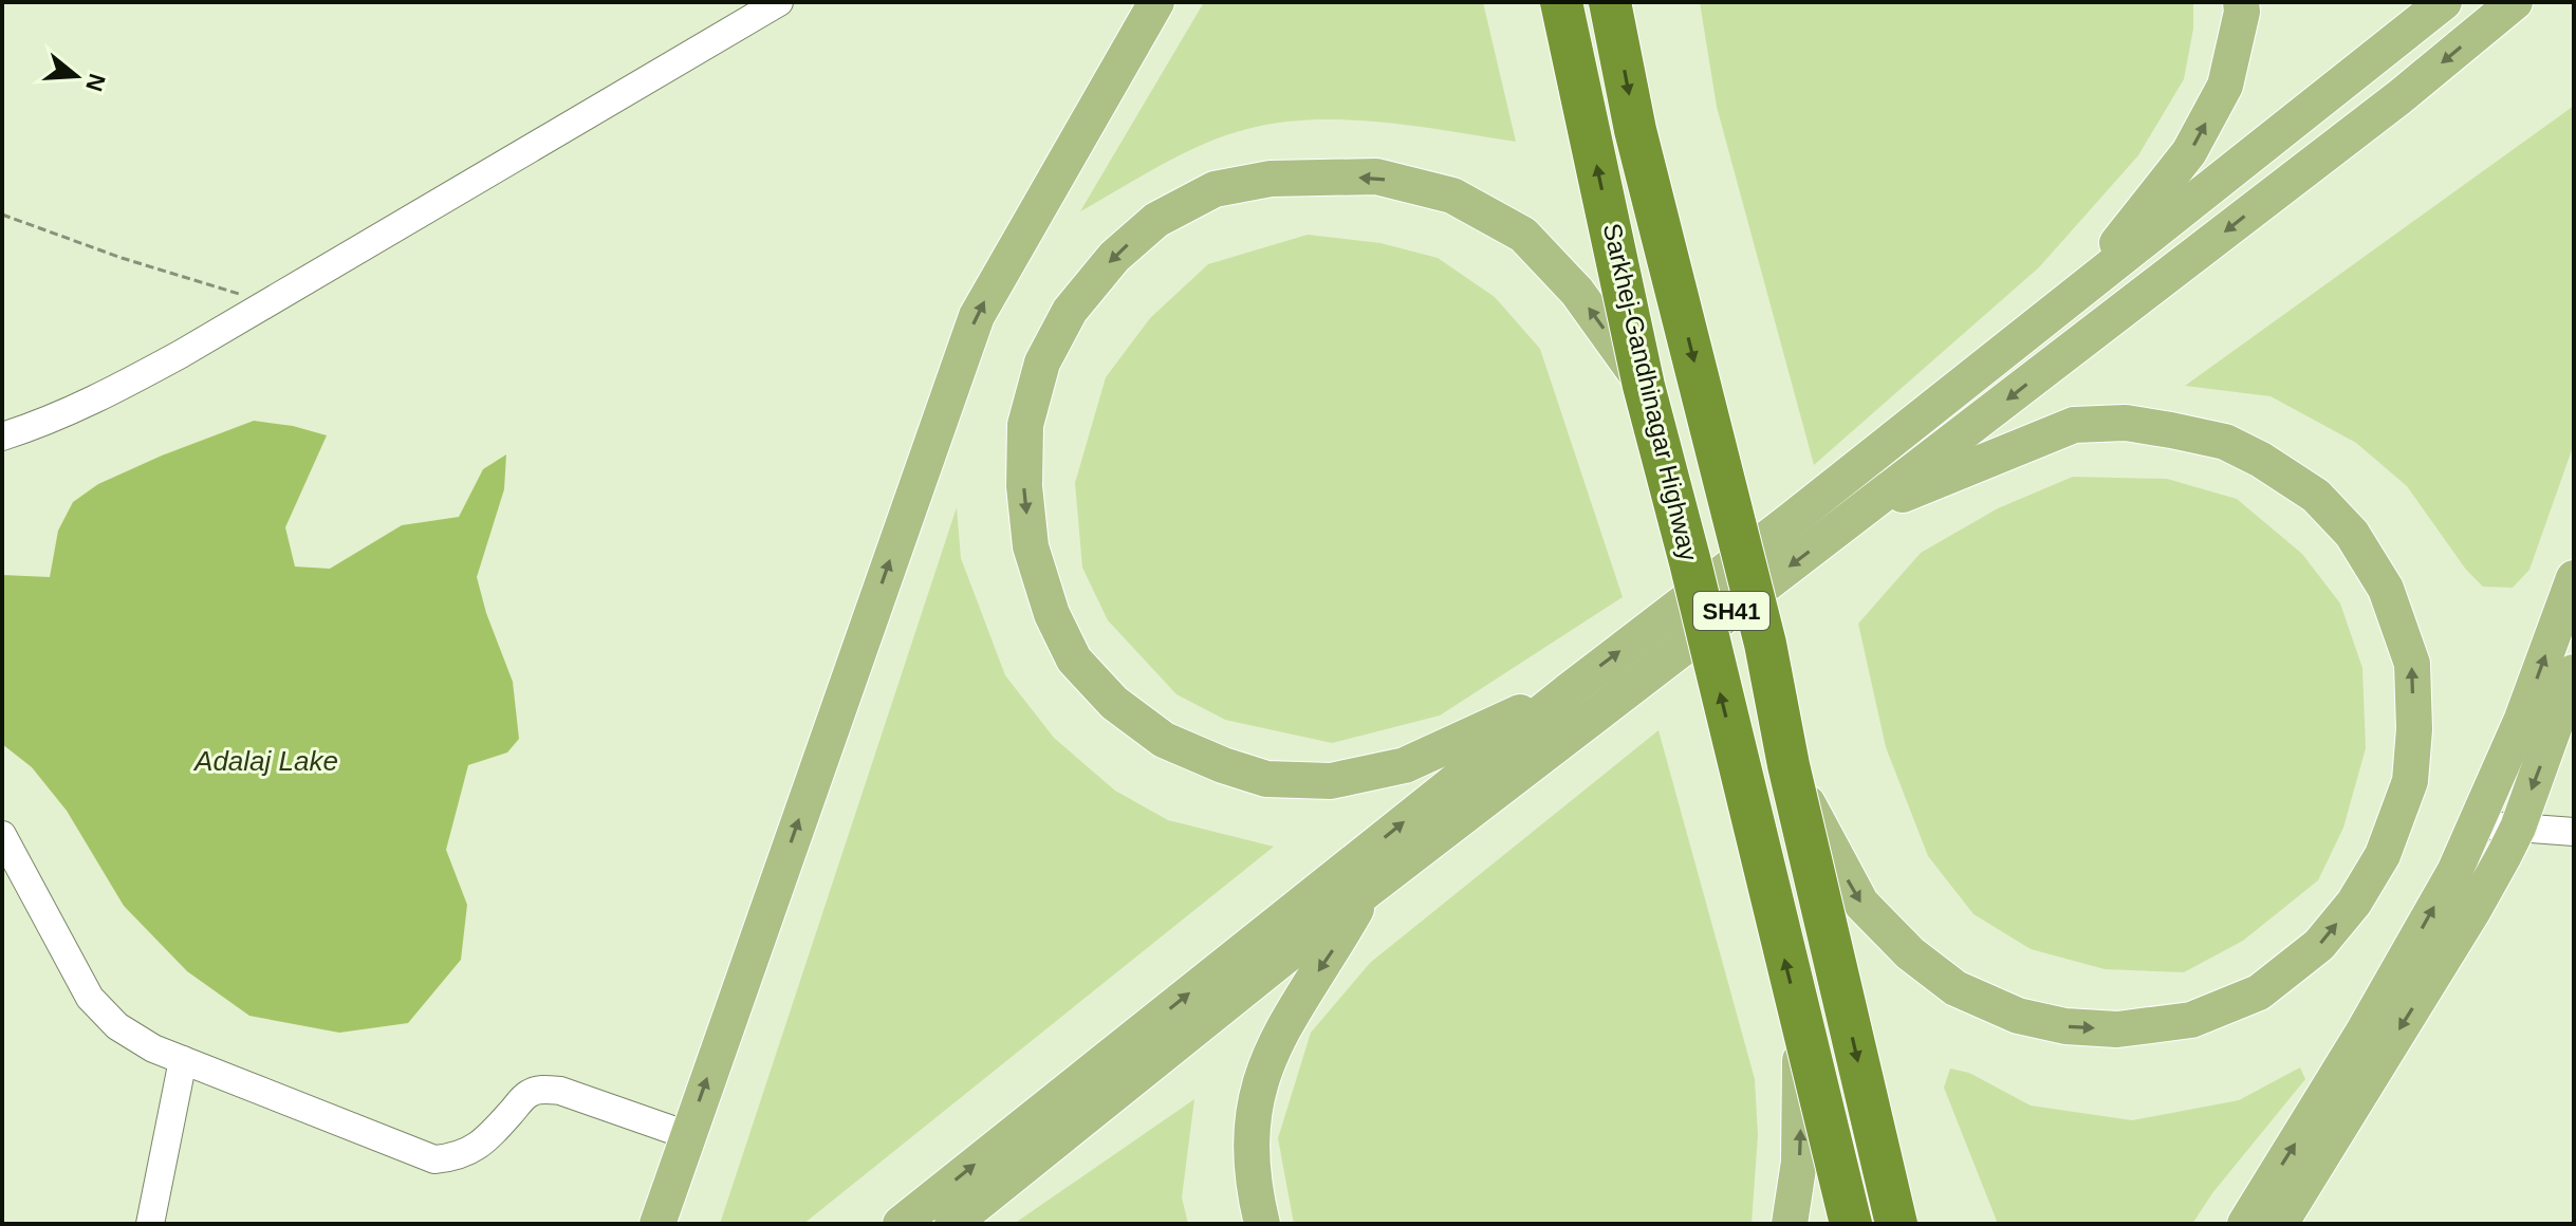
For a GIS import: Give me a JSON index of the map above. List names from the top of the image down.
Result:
{
  "streets": {
    "highway": ["Sarkhej-Gandhinagar Highway"],
    "main road": ["SH41"]
  },
  "water": ["Adalaj Lake"],
  "north": "right"
}
